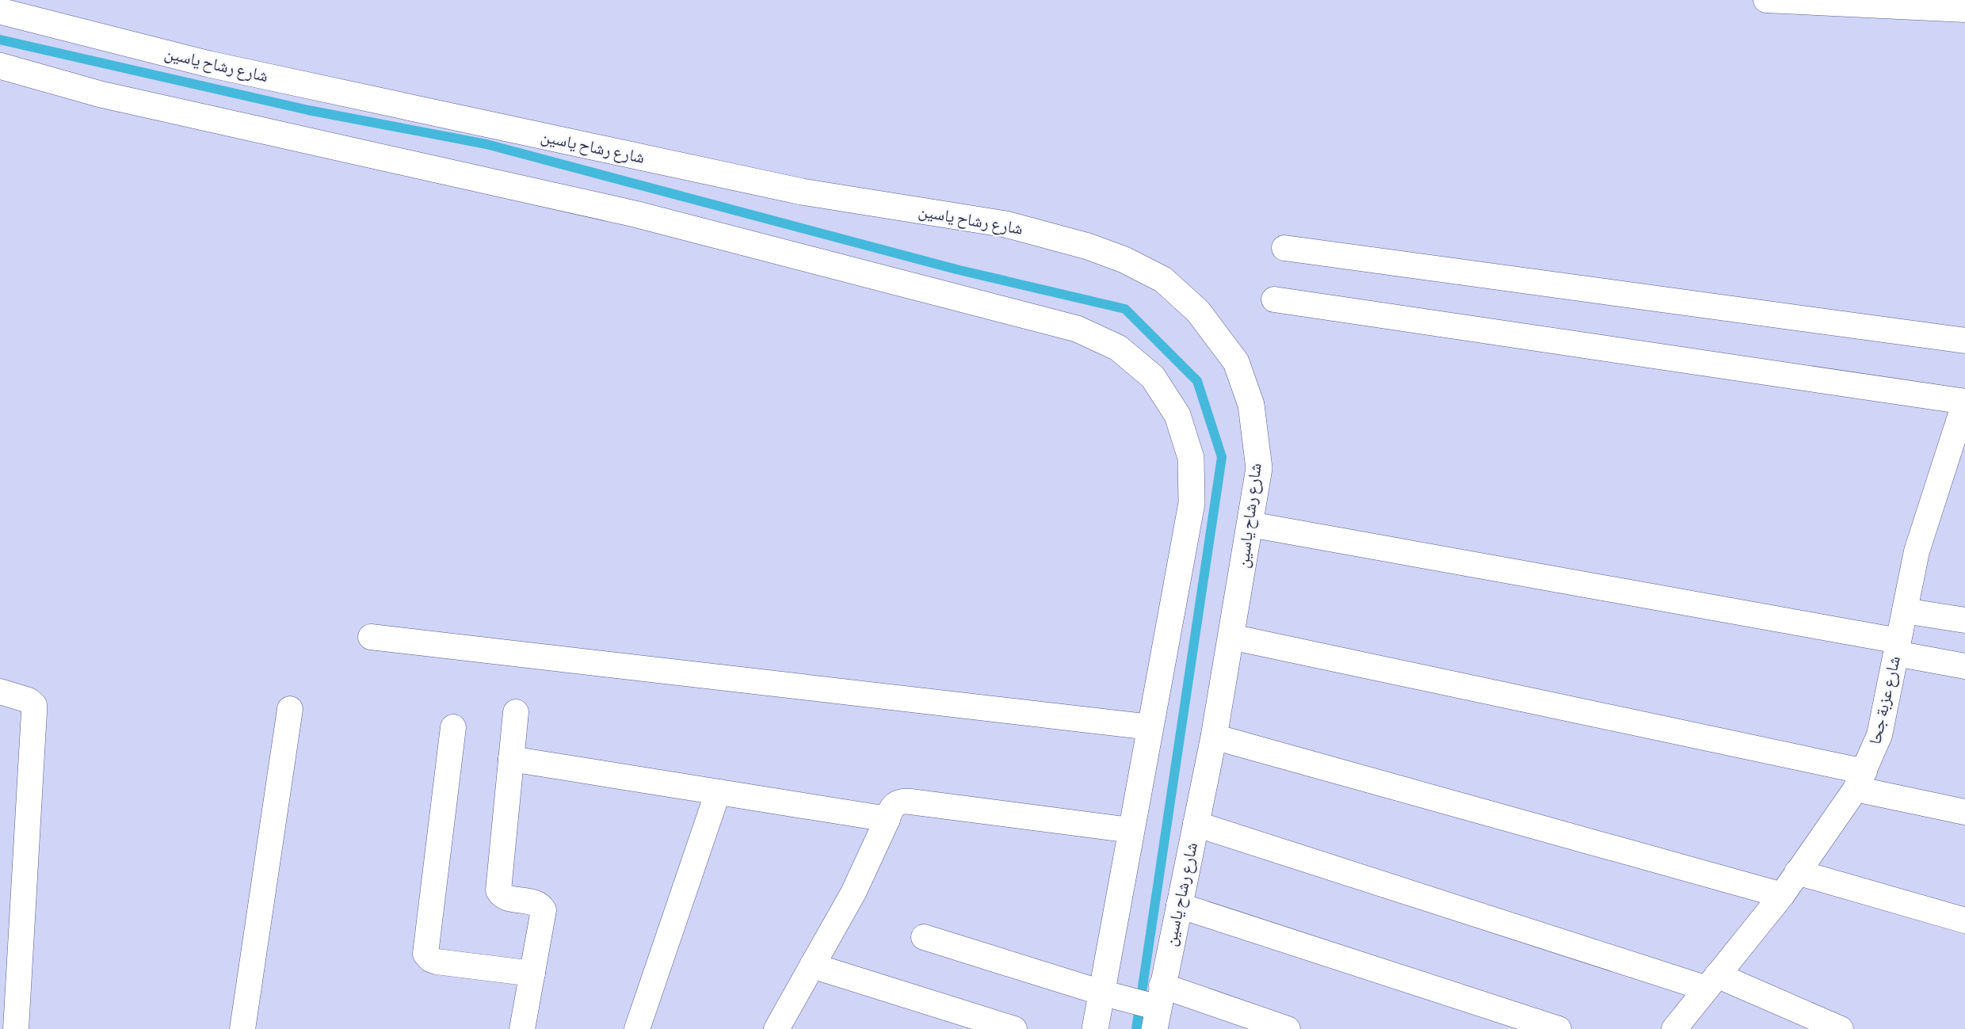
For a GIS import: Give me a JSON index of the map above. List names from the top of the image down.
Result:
{
  "streets": {
    "street": ["شارع رشاح ياسين", "شارع عزبة جحا"]
  }
}
